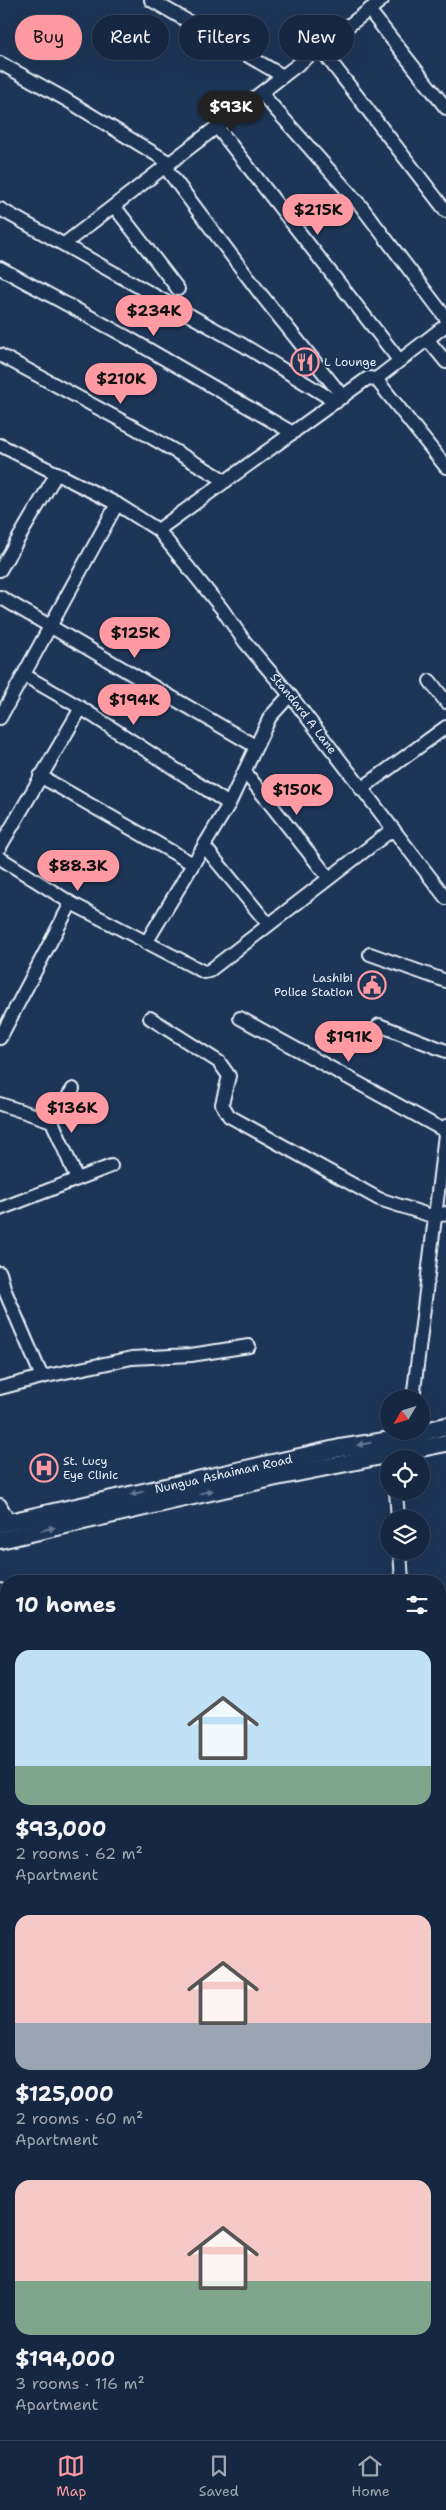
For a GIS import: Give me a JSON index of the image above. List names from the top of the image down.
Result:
{
  "streets": {
    "main road": ["Nungua Ashaiman Road"],
    "street": ["Standard A Lane"]
  },
  "places": {
    "restaurant": ["L Lounge"],
    "public building": ["Lashibi Police Station"],
    "hospital": ["St. Lucy Eye Clinic"]
  },
  "north": "bottom left",
  "page": {
    "chip": [
      "Buy",
      "Rent",
      "Filters",
      "New"
    ],
    "price": [
      "$93K",
      "$215K",
      "$234K",
      "$210K",
      "$125K",
      "$194K",
      "$150K",
      "$88.3K",
      "$191K",
      "$136K"
    ],
    "heading": "10 homes",
    "list": [
      {
        "name": "$93,000",
        "note": "2 rooms · 62 m² · Apartment"
      },
      {
        "name": "$125,000",
        "note": "2 rooms · 60 m² · Apartment"
      },
      {
        "name": "$194,000",
        "note": "3 rooms · 116 m² · Apartment"
      }
    ],
    "tabs": ["Map", "Saved", "Home"]
  }
}
